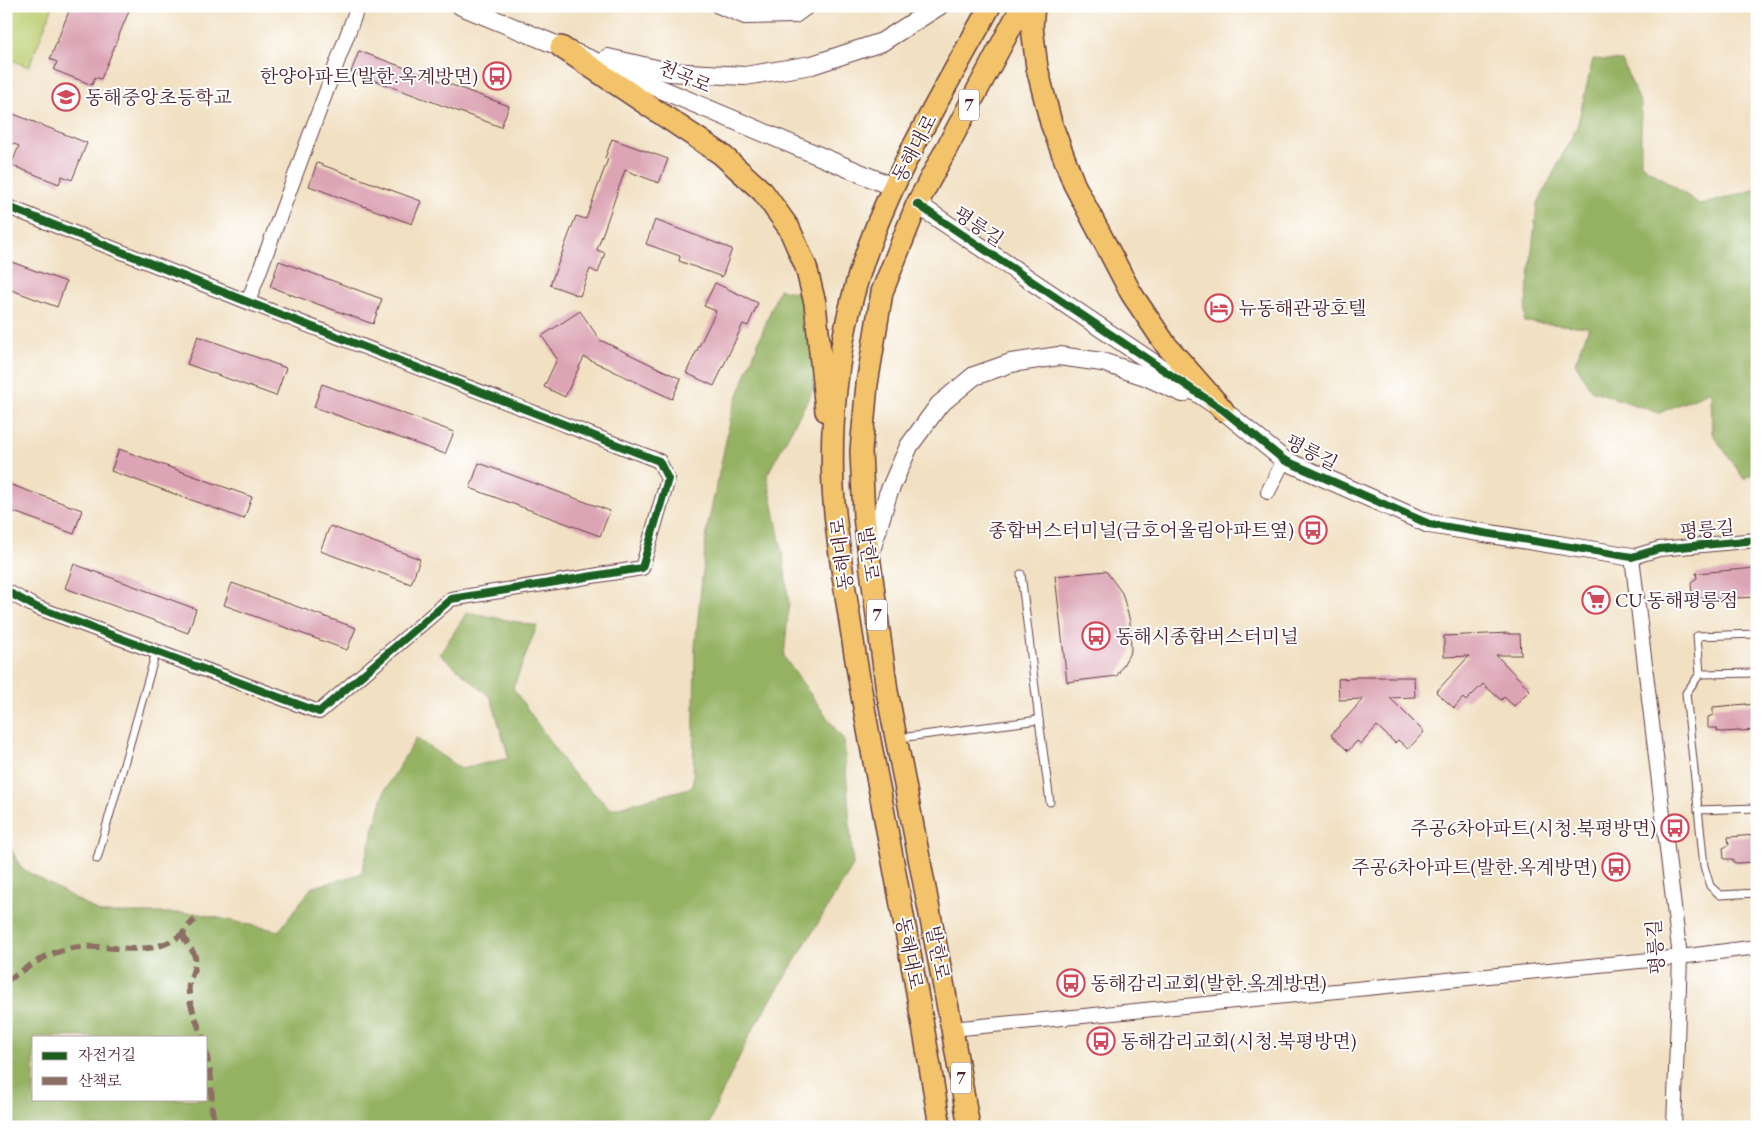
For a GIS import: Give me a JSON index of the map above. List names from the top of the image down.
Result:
{
  "streets": {
    "main road": ["7", "동해대로", "발한로"],
    "street": ["천곡로", "평릉길"]
  },
  "crossings": [
    ["천곡로", "동해대로"],
    ["평릉길", "발한로"]
  ],
  "places": {
    "bus stop": [
      "한양아파트(발한.옥계방면)",
      "종합버스터미널(금호어울림아파트옆)",
      "동해시종합버스터미널",
      "주공6차아파트(시청.북평방면)",
      "주공6차아파트(발한.옥계방면)",
      "동해감리교회(발한.옥계방면)",
      "동해감리교회(시청.북평방면)"
    ],
    "school or university": ["동해중앙초등학교"],
    "hotel": ["뉴동해관광호텔"],
    "supermarket": ["CU 동해평릉점"]
  },
  "legend": ["자전거길", "산책로"]
}
